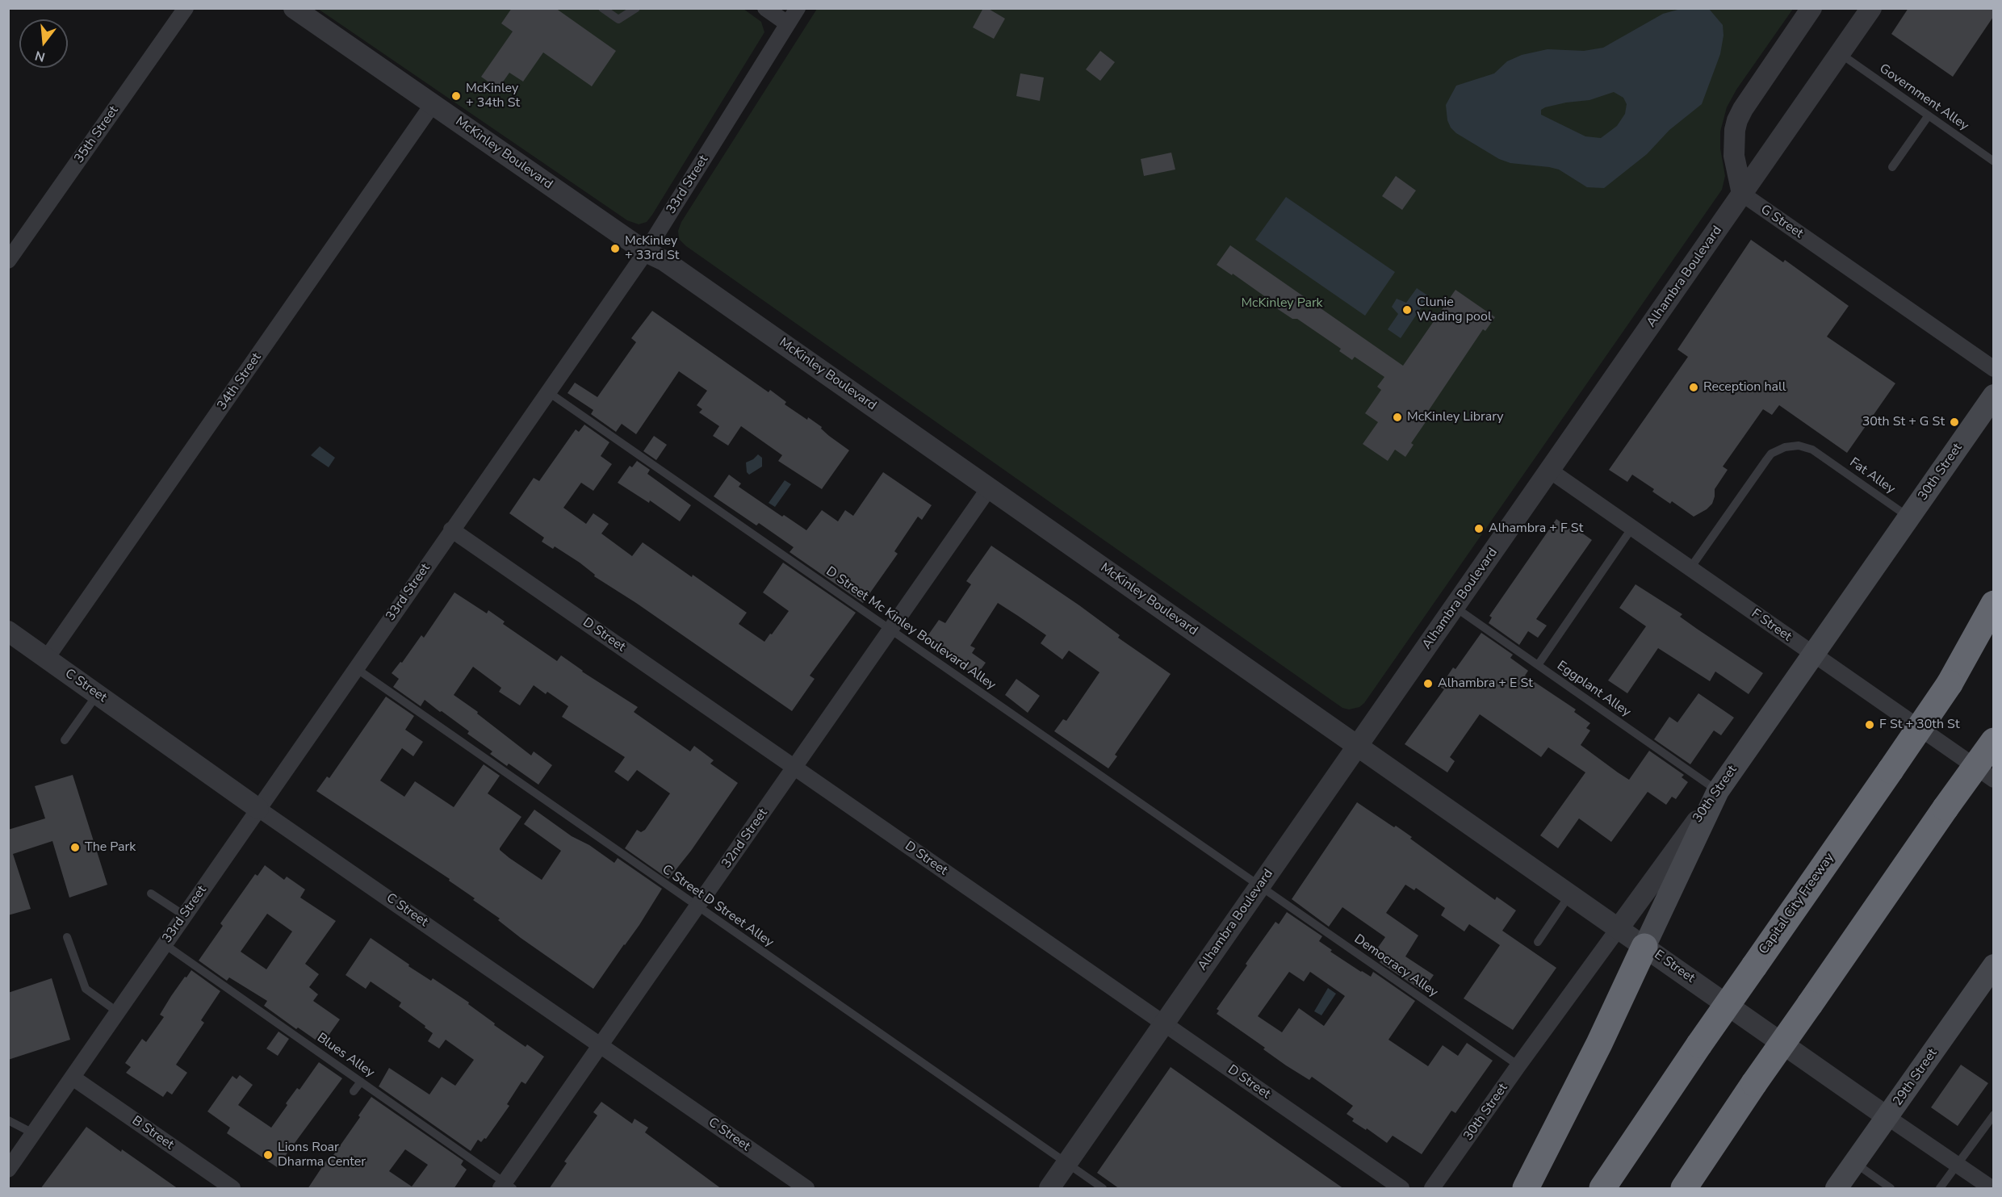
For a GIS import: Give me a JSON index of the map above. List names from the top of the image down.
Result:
{
  "streets": {
    "highway": ["Capital City Freeway"],
    "main road": ["30th Street", "29th Street"],
    "street": [
      "35th Street",
      "McKinley Boulevard",
      "33rd Street",
      "G Street",
      "Alhambra Boulevard",
      "34th Street",
      "F Street",
      "D Street",
      "C Street",
      "32nd Street",
      "E Street",
      "B Street"
    ],
    "lane": [
      "Government Alley",
      "Fat Alley",
      "D Street Mc Kinley Boulevard Alley",
      "Eggplant Alley",
      "C Street D Street Alley",
      "Democracy Alley",
      "Blues Alley"
    ]
  },
  "crossings": [
    ["Government Alley", "Alhambra Boulevard"],
    ["McKinley Boulevard", "33rd Street"],
    ["McKinley Boulevard", "Alhambra Boulevard"],
    ["McKinley Boulevard", "34th Street"],
    ["McKinley Boulevard", "32nd Street"],
    ["McKinley Boulevard", "E Street"],
    ["33rd Street", "D Street Mc Kinley Boulevard Alley"],
    ["33rd Street", "D Street"],
    ["33rd Street", "C Street"],
    ["33rd Street", "C Street D Street Alley"],
    ["33rd Street", "Blues Alley"],
    ["33rd Street", "B Street"],
    ["G Street", "Alhambra Boulevard"],
    ["Alhambra Boulevard", "F Street"],
    ["Alhambra Boulevard", "D Street Mc Kinley Boulevard Alley"],
    ["Alhambra Boulevard", "D Street"],
    ["Alhambra Boulevard", "Eggplant Alley"],
    ["Alhambra Boulevard", "C Street D Street Alley"],
    ["Alhambra Boulevard", "Democracy Alley"],
    ["Alhambra Boulevard", "E Street"],
    ["34th Street", "C Street"],
    ["30th Street", "Fat Alley"],
    ["30th Street", "F Street"],
    ["30th Street", "Eggplant Alley"],
    ["30th Street", "Democracy Alley"],
    ["30th Street", "E Street"],
    ["Fat Alley", "F Street"],
    ["D Street Mc Kinley Boulevard Alley", "32nd Street"],
    ["D Street Mc Kinley Boulevard Alley", "Democracy Alley"],
    ["D Street", "32nd Street"],
    ["C Street", "32nd Street"],
    ["32nd Street", "C Street D Street Alley"],
    ["32nd Street", "Blues Alley"],
    ["E Street", "29th Street"]
  ],
  "parks": ["McKinley Park"],
  "places": [
    "McKinley + 34th St",
    "McKinley + 33rd St",
    "Clunie Wading pool",
    "Reception hall",
    "McKinley Library",
    "30th St + G St",
    "Alhambra + F St",
    "Alhambra + E St",
    "F St + 30th St",
    "The Park",
    "Lions Roar Dharma Center"
  ],
  "north": "bottom"
}
